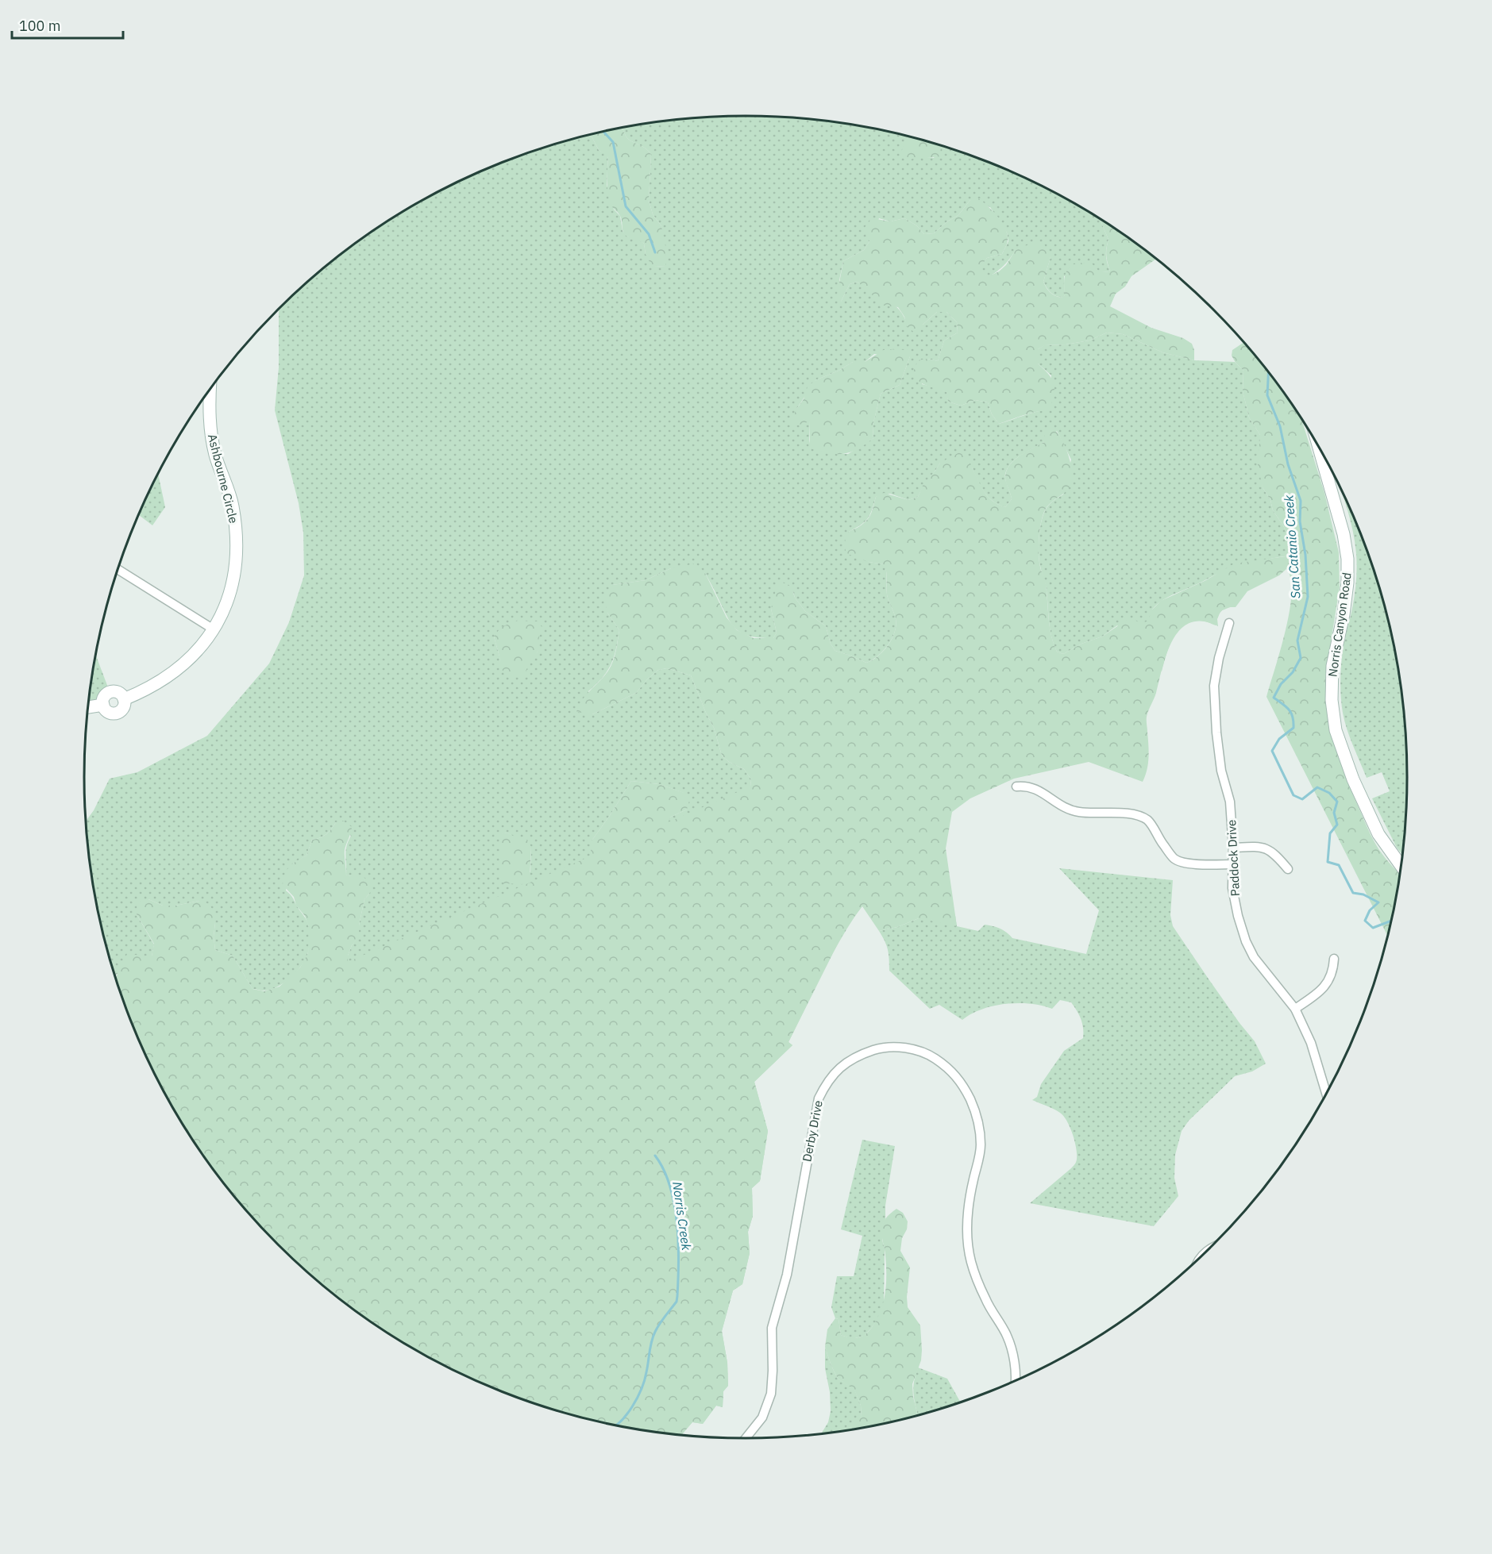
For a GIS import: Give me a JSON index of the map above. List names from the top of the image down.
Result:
{
  "streets": {
    "street": [
      "Ashbourne Circle",
      "Norris Canyon Road",
      "Paddock Drive",
      "Derby Drive"
    ]
  },
  "water": ["San Catanio Creek", "Norris Creek"],
  "scale_bar": "100 m"
}
